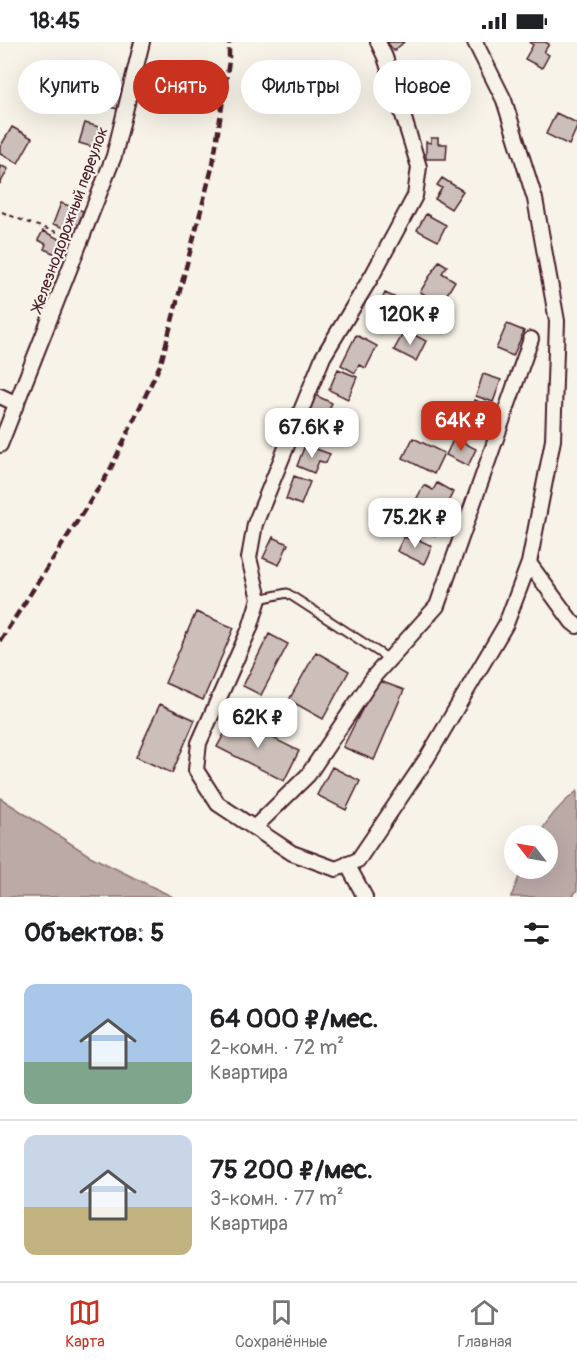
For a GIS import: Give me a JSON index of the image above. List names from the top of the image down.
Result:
{
  "streets": {
    "street": ["Железнодорожный переулок"]
  },
  "north": "top left",
  "page": {
    "status": "18:45",
    "chip": [
      "Купить",
      "Снять",
      "Фильтры",
      "Новое"
    ],
    "price": [
      "120K ₽",
      "64K ₽",
      "67.6K ₽",
      "75.2K ₽",
      "62K ₽"
    ],
    "heading": "Объектов: 5",
    "list": [
      {
        "name": "64 000 ₽/мес.",
        "note": "2-комн. · 72 m² · Квартира"
      },
      {
        "name": "75 200 ₽/мес.",
        "note": "3-комн. · 77 m² · Квартира"
      }
    ],
    "tabs": ["Карта", "Сохранённые", "Главная"]
  }
}
